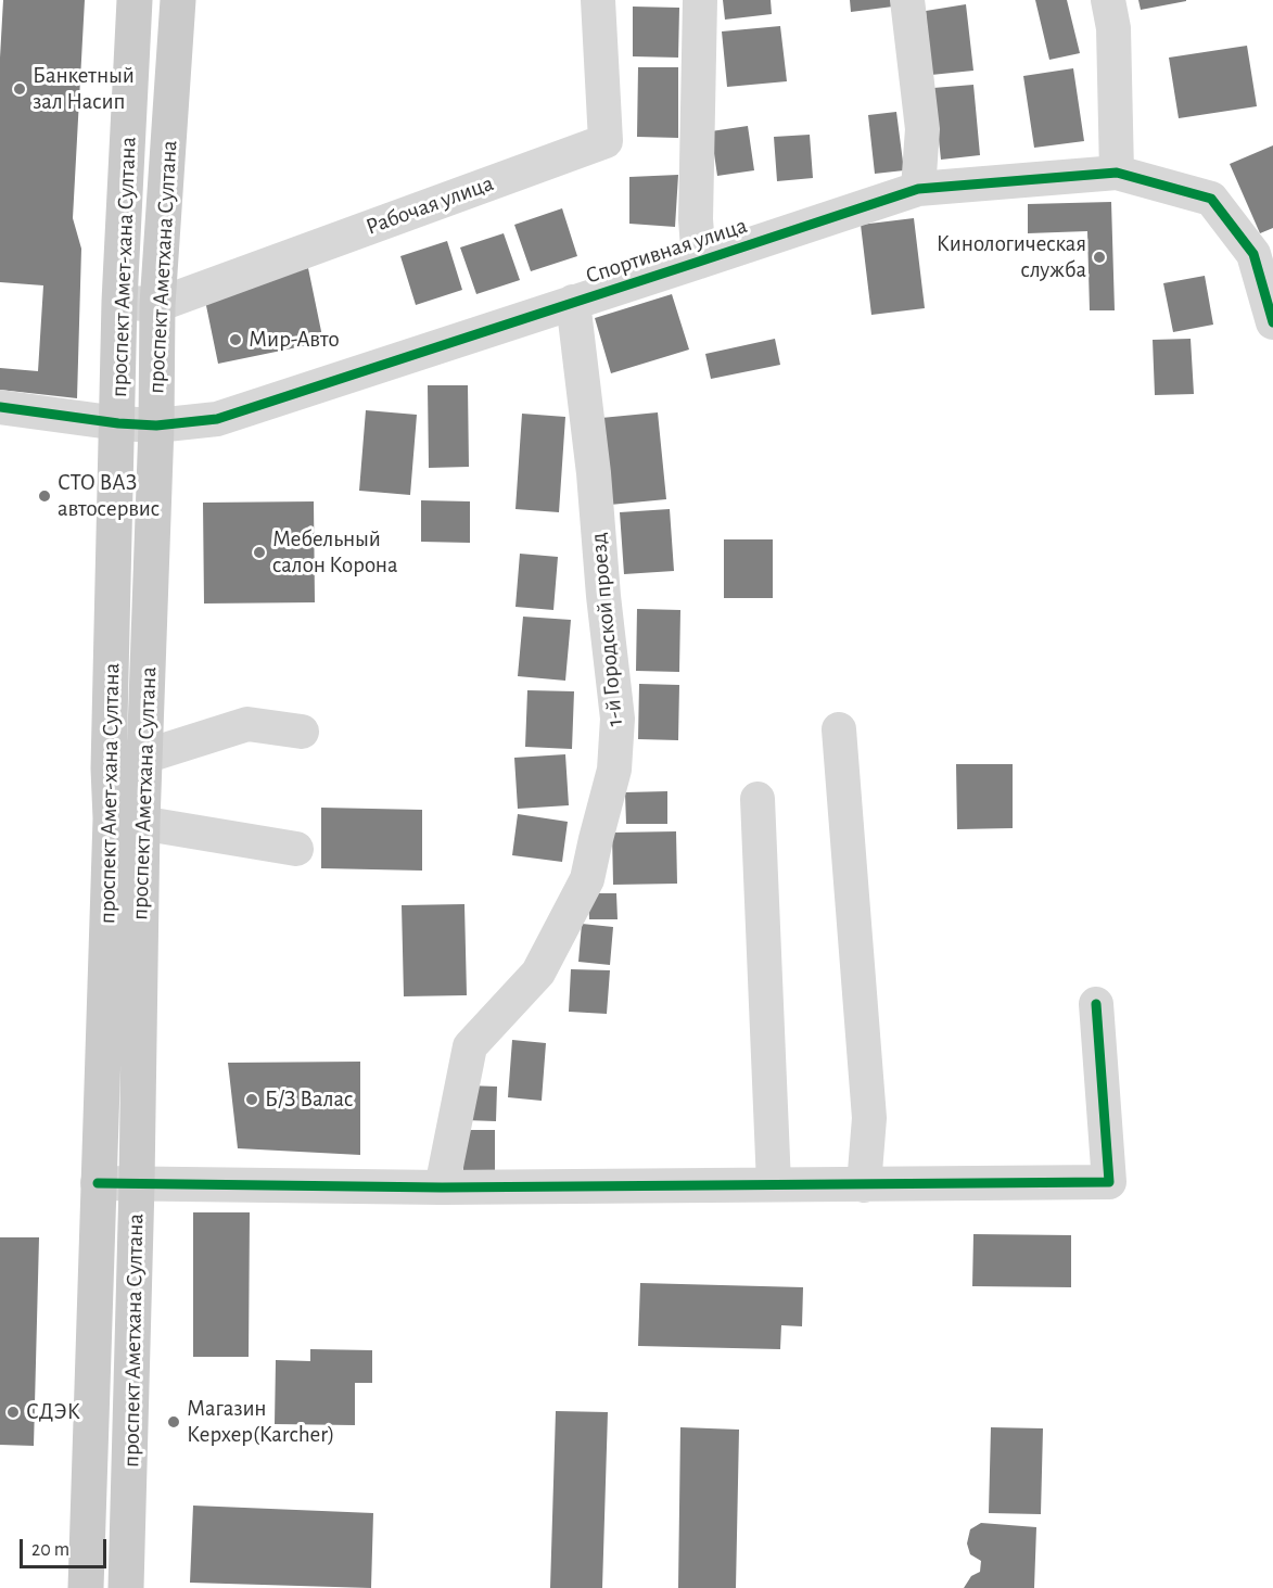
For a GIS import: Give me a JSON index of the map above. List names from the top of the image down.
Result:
{
  "streets": {
    "main road": ["проспект Амет-хана Султана", "проспект Аметхана Султана"],
    "street": ["Рабочая улица", "Спортивная улица", "1-й Городской проезд"]
  },
  "crossings": [
    ["Рабочая улица", "проспект Амет-хана Султана"],
    ["Рабочая улица", "проспект Аметхана Султана"],
    ["Спортивная улица", "проспект Амет-хана Султана"],
    ["Спортивная улица", "проспект Аметхана Султана"],
    ["Спортивная улица", "1-й Городской проезд"],
    ["проспект Амет-хана Султана", "проспект Аметхана Султана"]
  ],
  "places": [
    "Банкетный зал Насип",
    "Кинологическая служба",
    "Мир-Авто",
    "СТО ВАЗ автосервис",
    "Мебельный салон Корона",
    "Б/З Валас",
    "СДЭК",
    "Магазин Керхер(Karcher)"
  ],
  "scale_bar": "20 m"
}
